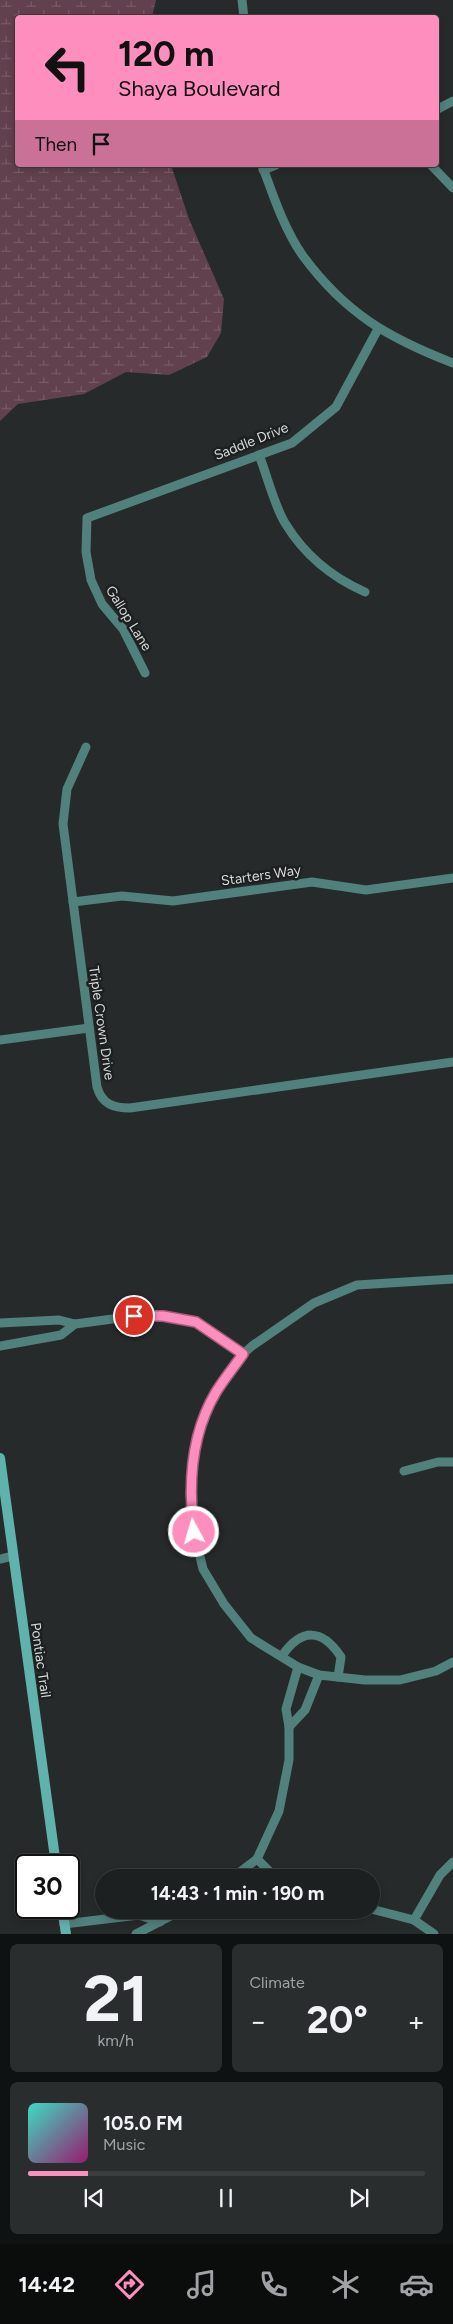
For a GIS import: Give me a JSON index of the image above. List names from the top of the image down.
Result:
{
  "streets": {
    "main road": ["Pontiac Trail"],
    "street": [
      "Saddle Drive",
      "Gallop Lane",
      "Starters Way",
      "Triple Crown Drive"
    ]
  },
  "crossings": [
    ["Saddle Drive", "Gallop Lane"],
    ["Starters Way", "Triple Crown Drive"]
  ],
  "page": {
    "turn": ["120 m", "Shaya Boulevard"],
    "then": "Then",
    "limit": "30",
    "trip": "14:43 · 1 min · 190 m",
    "tile": [
      ["21", "km/h"],
      "Climate"
    ],
    "heat": ["−", "20°", "+"],
    "song": ["105.0 FM", "Music"],
    "tabs": "14:42"
  }
}
